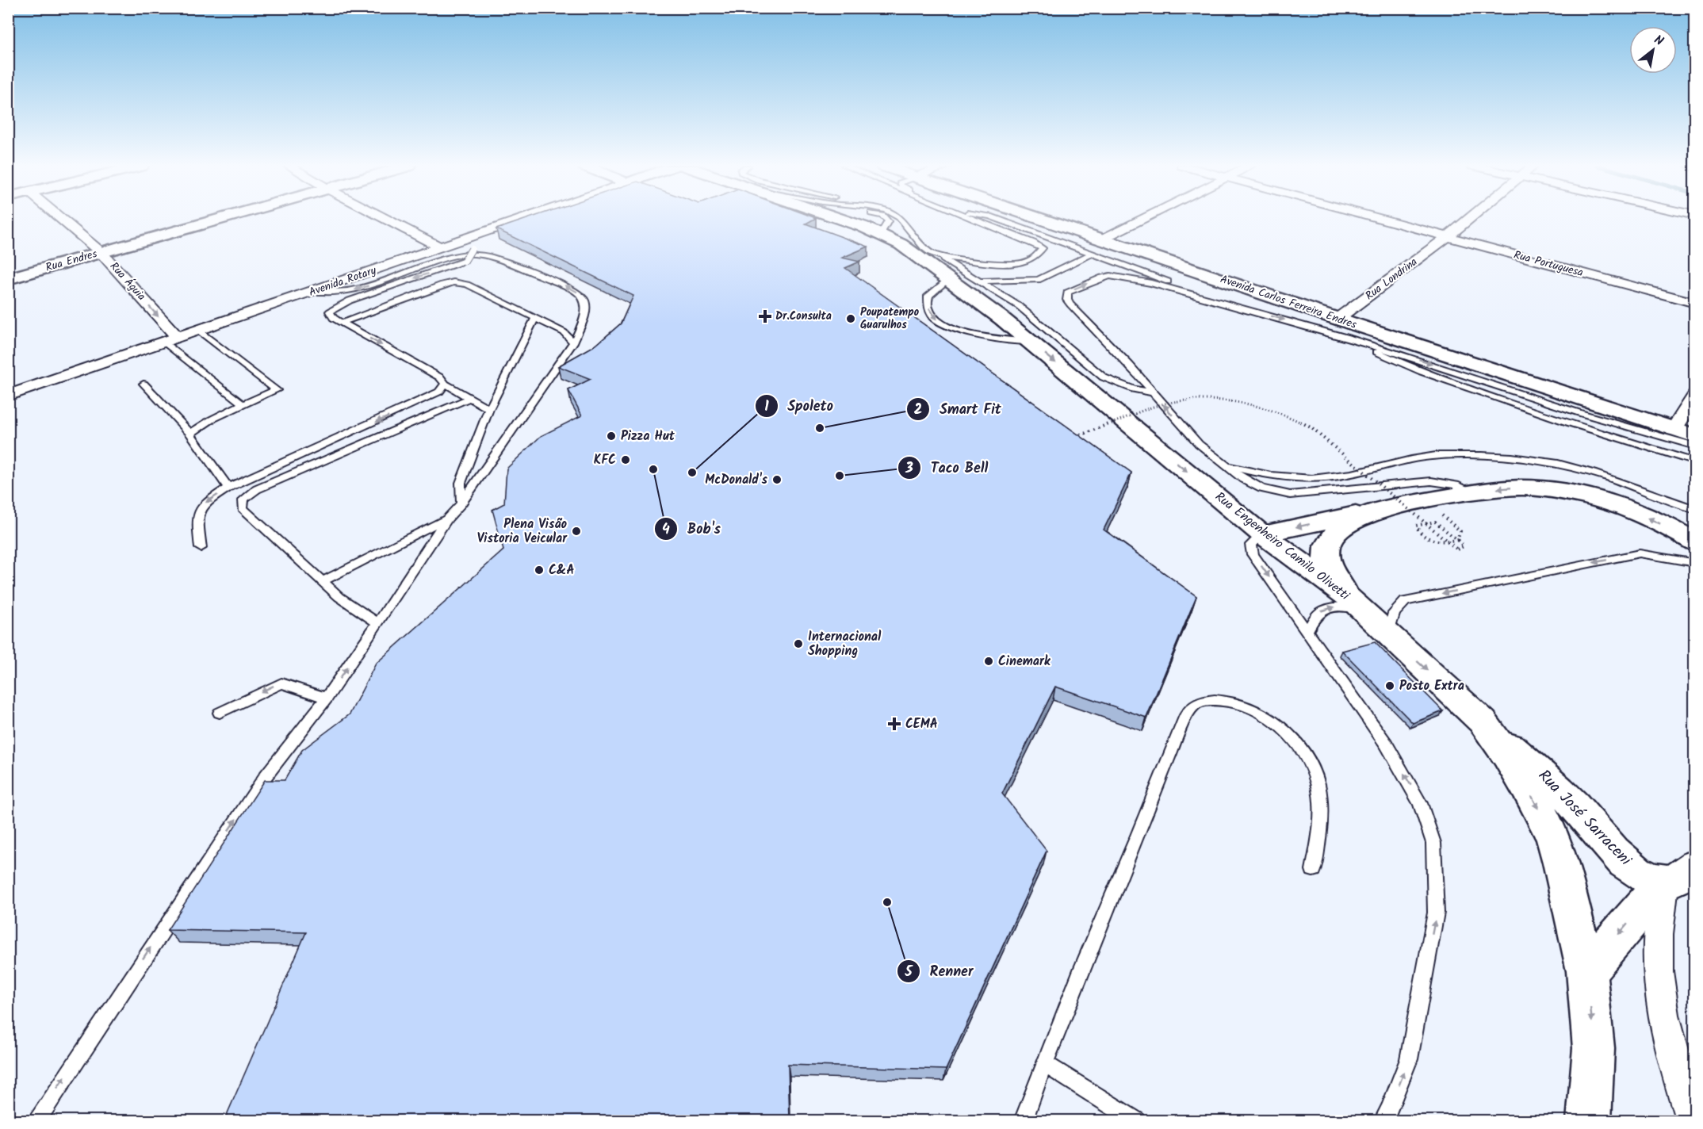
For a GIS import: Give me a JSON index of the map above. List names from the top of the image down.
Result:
{
  "streets": {
    "street": [
      "Rua Endres",
      "Rua Portuguesa",
      "Rua Londrina",
      "Rua Águia",
      "Avenida Rotary",
      "Avenida Carlos Ferreira Endres",
      "Rua Engenheiro Camilo Olivetti",
      "Rua José Sarraceni"
    ]
  },
  "crossings": [
    ["Rua Endres", "Rua Águia"],
    ["Rua Portuguesa", "Rua Londrina"],
    ["Rua Londrina", "Avenida Carlos Ferreira Endres"],
    ["Rua Águia", "Avenida Rotary"],
    ["Rua Engenheiro Camilo Olivetti", "Rua José Sarraceni"]
  ],
  "one_way": ["Rua Águia", "Rua Engenheiro Camilo Olivetti"],
  "places": {
    "health": ["Dr.Consulta", "CEMA"],
    "other": [
      "Poupatempo Guarulhos",
      "Smart Fit",
      "Pizza Hut",
      "KFC",
      "Bob's",
      "Spoleto",
      "Taco Bell",
      "McDonald's",
      "Plena Visão Vistoria Veicular",
      "C&A",
      "Internacional Shopping",
      "Cinemark",
      "Posto Extra",
      "Renner"
    ]
  },
  "north": "top right"
}
